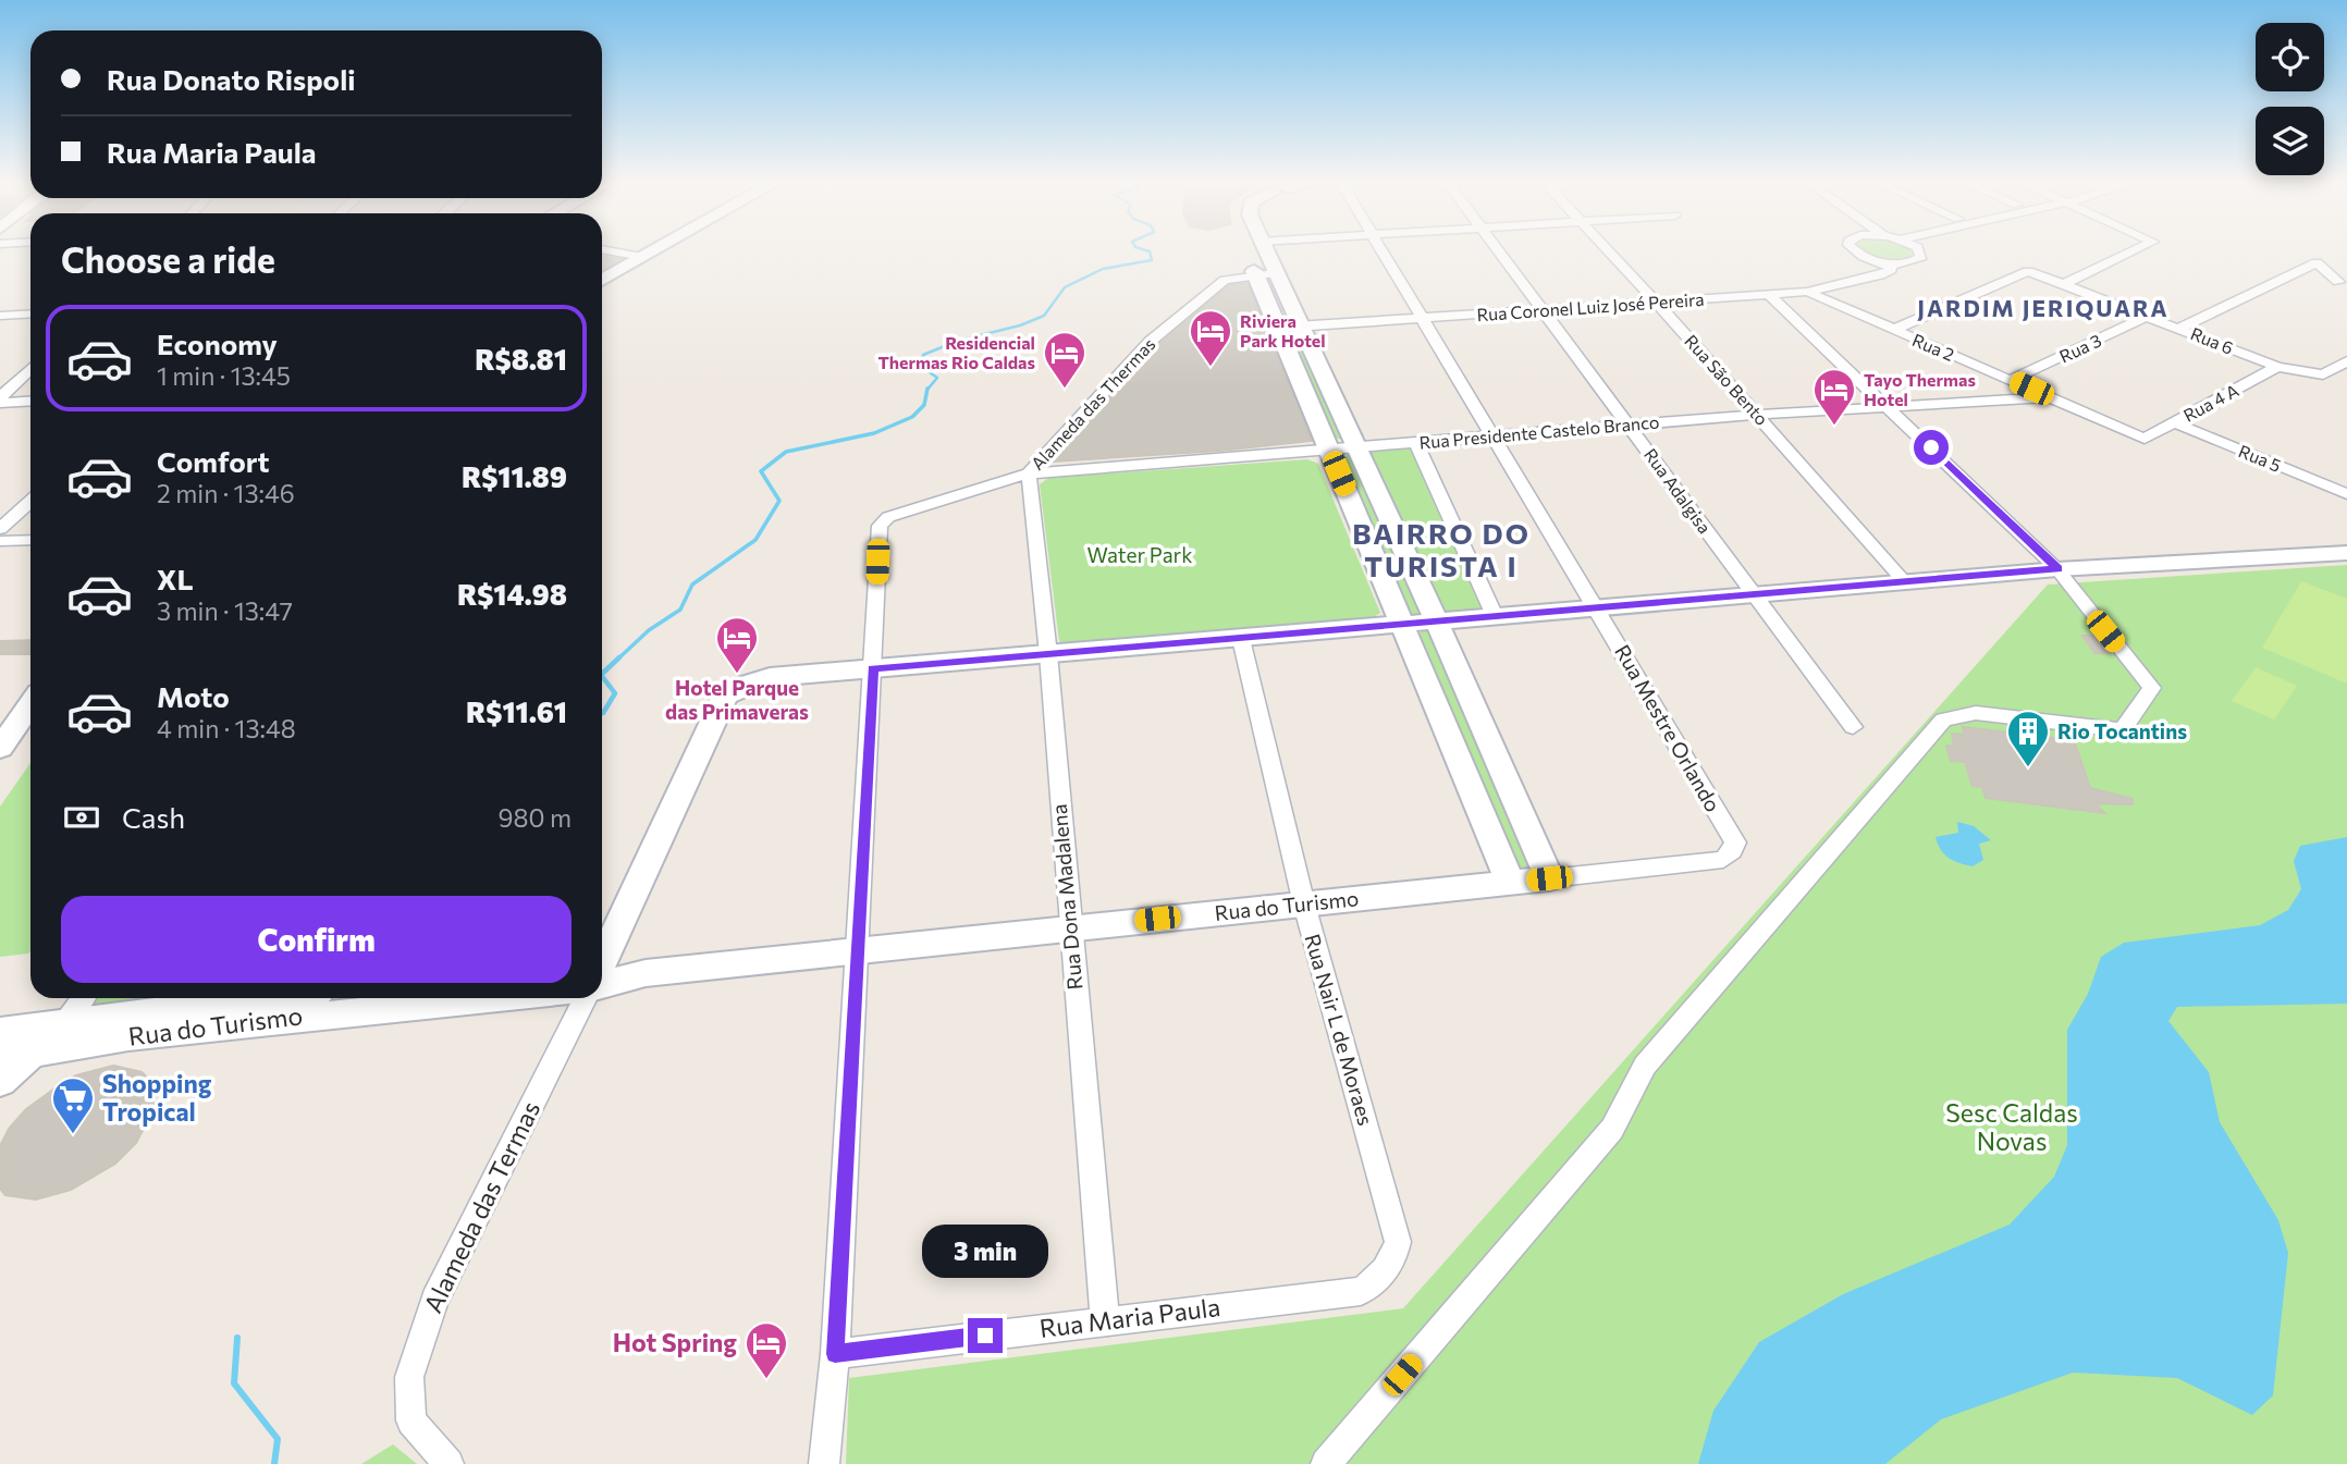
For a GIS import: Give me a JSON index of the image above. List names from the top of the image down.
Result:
{
  "streets": {
    "main road": ["Rua do Turismo", "Alameda das Termas"],
    "street": [
      "Rua Coronel Luiz José Pereira",
      "Rua 6",
      "Rua 2",
      "Rua 3",
      "Rua São Bento",
      "Rua 4 A",
      "Alameda das Thermas",
      "Rua Presidente Castelo Branco",
      "Rua 5",
      "Rua Adalgisa",
      "Rua Mestre Orlando",
      "Rua Dona Madalena",
      "Rua Nair L de Moraes",
      "Rua Maria Paula"
    ]
  },
  "crossings": [
    ["Rua Coronel Luiz José Pereira", "Rua 2"],
    ["Rua Coronel Luiz José Pereira", "Rua São Bento"],
    ["Rua Coronel Luiz José Pereira", "Rua Adalgisa"],
    ["Rua Coronel Luiz José Pereira", "Rua Mestre Orlando"],
    ["Rua 6", "Rua 2"],
    ["Rua 6", "Rua 3"],
    ["Rua 6", "Rua 4 A"],
    ["Rua 2", "Rua 3"],
    ["Rua 2", "Rua 4 A"],
    ["Rua 2", "Rua Presidente Castelo Branco"],
    ["Rua São Bento", "Rua Presidente Castelo Branco"],
    ["Rua 4 A", "Rua 5"],
    ["Alameda das Thermas", "Rua Presidente Castelo Branco"],
    ["Alameda das Thermas", "Rua Dona Madalena"],
    ["Rua Presidente Castelo Branco", "Rua Adalgisa"],
    ["Rua Presidente Castelo Branco", "Rua Mestre Orlando"],
    ["Rua Presidente Castelo Branco", "Rua Dona Madalena"],
    ["Rua Presidente Castelo Branco", "Alameda das Termas"],
    ["Rua Mestre Orlando", "Rua do Turismo"],
    ["Rua Dona Madalena", "Rua do Turismo"],
    ["Rua Dona Madalena", "Rua Maria Paula"],
    ["Rua do Turismo", "Rua Nair L de Moraes"],
    ["Rua Nair L de Moraes", "Rua Maria Paula"]
  ],
  "districts": ["JARDIM JERIQUARA", "BAIRRO DO TURISTA I"],
  "parks": ["Water Park", "Sesc Caldas Novas"],
  "places": {
    "hotel": [
      "Riviera Park Hotel",
      "Residencial Thermas Rio Caldas",
      "Tayo Thermas Hotel",
      "Hotel Parque das Primaveras",
      "Hot Spring"
    ],
    "building": ["Rio Tocantins"],
    "supermarket": ["Shopping Tropical"]
  },
  "page": {
    "banner": ["Rua Donato Rispoli", "Rua Maria Paula"],
    "heading": "Choose a ride",
    "list": [
      {
        "name": "Economy",
        "note": "1 min · 13:45",
        "value": "R$8.81"
      },
      {
        "name": "Comfort",
        "note": "2 min · 13:46",
        "value": "R$11.89"
      },
      {
        "name": "XL",
        "note": "3 min · 13:47",
        "value": "R$14.98"
      },
      {
        "name": "Moto",
        "note": "4 min · 13:48",
        "value": "R$11.61"
      }
    ],
    "pay": ["Cash", "980 m"],
    "buttons": "Confirm",
    "bubble": "3 min"
  }
}
